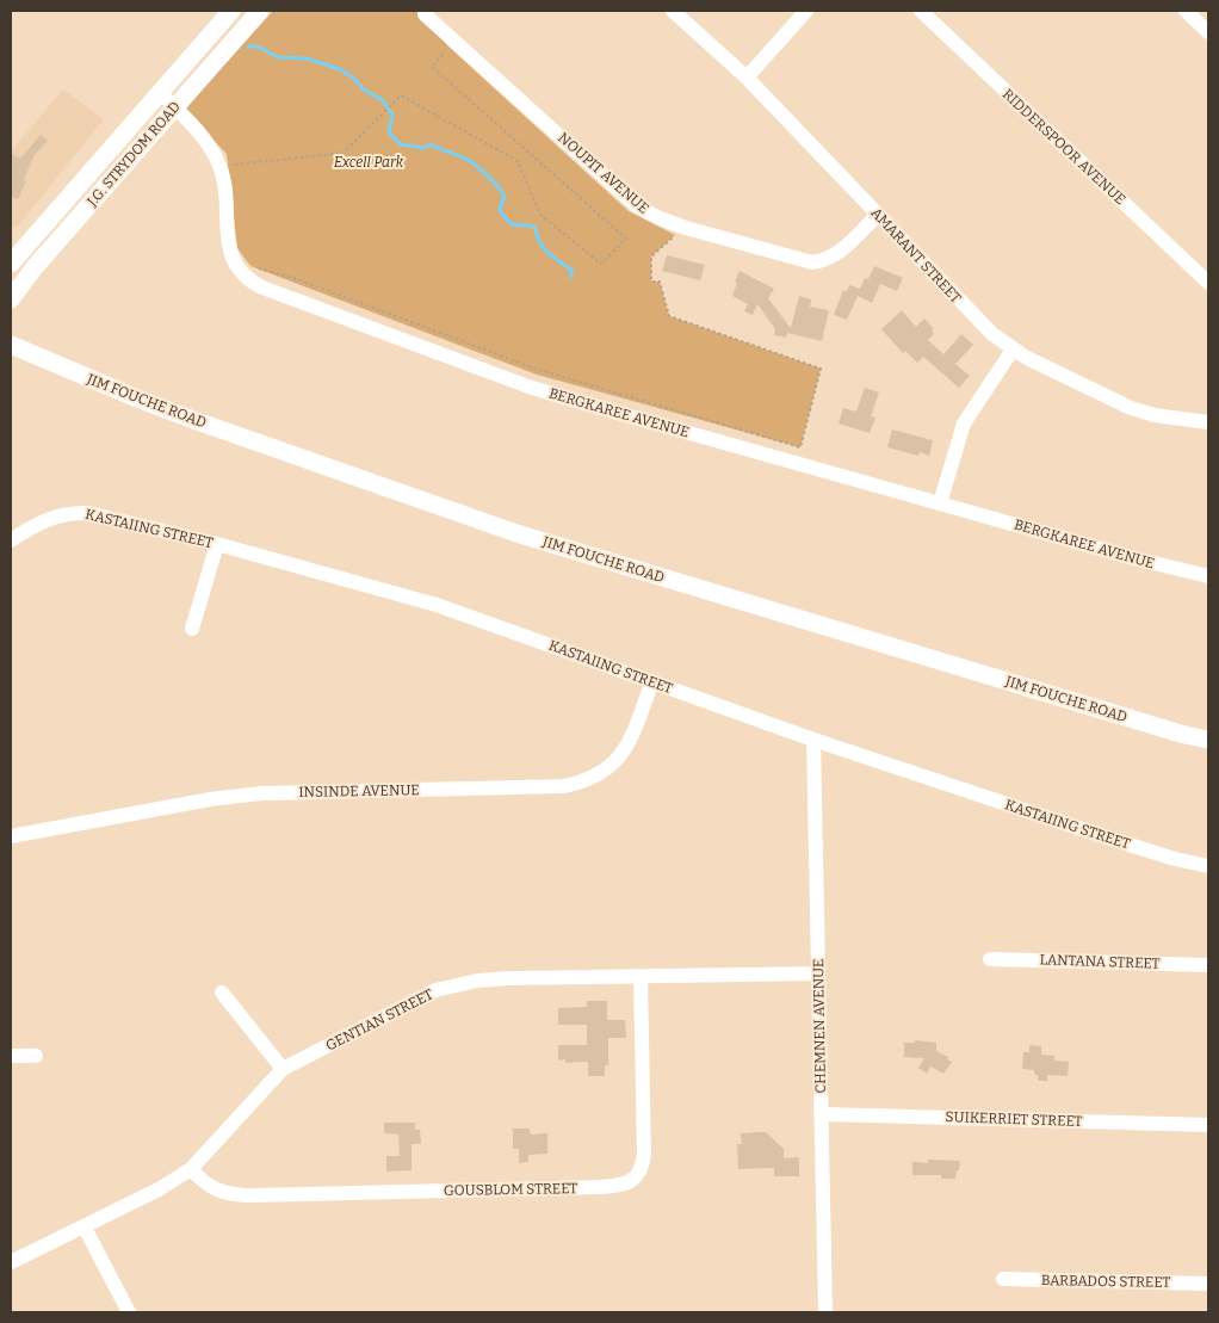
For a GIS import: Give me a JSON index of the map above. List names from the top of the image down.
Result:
{
  "streets": {
    "street": [
      "RIDDERSPOOR AVENUE",
      "J.G. STRYDOM ROAD",
      "NOUPIT AVENUE",
      "AMARANT STREET",
      "JIM FOUCHE ROAD",
      "BERGKAREE AVENUE",
      "KASTAIING STREET",
      "INSINDE AVENUE",
      "LANTANA STREET",
      "GENTIAN STREET",
      "CHEMNEN AVENUE",
      "SUIKERRIET STREET",
      "GOUSBLOM STREET",
      "BARBADOS STREET"
    ]
  },
  "crossings": [
    ["J.G. STRYDOM ROAD", "BERGKAREE AVENUE"],
    ["NOUPIT AVENUE", "AMARANT STREET"],
    ["KASTAIING STREET", "INSINDE AVENUE"],
    ["KASTAIING STREET", "CHEMNEN AVENUE"],
    ["GENTIAN STREET", "CHEMNEN AVENUE"],
    ["GENTIAN STREET", "GOUSBLOM STREET"],
    ["CHEMNEN AVENUE", "SUIKERRIET STREET"]
  ],
  "parks": ["Excell Park"]
}
